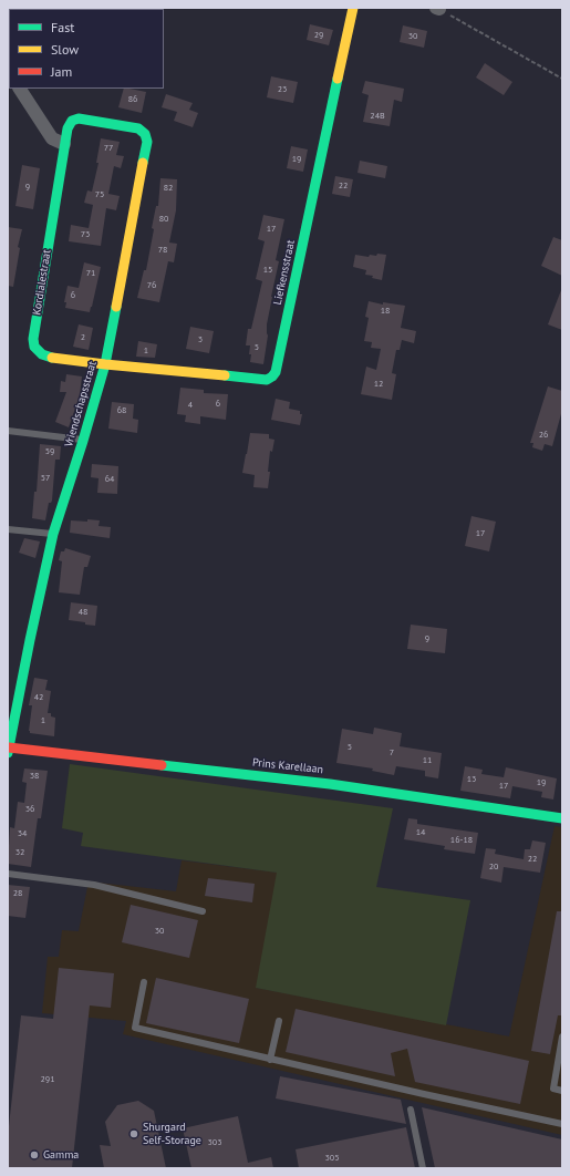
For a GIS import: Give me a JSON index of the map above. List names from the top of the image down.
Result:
{
  "streets": {
    "street": [
      "Liefkensstraat",
      "Kordialestraat",
      "Vriendschapsstraat",
      "Prins Karellaan"
    ]
  },
  "crossings": [
    ["Liefkensstraat", "Kordialestraat"],
    ["Liefkensstraat", "Vriendschapsstraat"],
    ["Kordialestraat", "Vriendschapsstraat"],
    ["Vriendschapsstraat", "Prins Karellaan"]
  ],
  "places": ["Shurgard Self-Storage", "Gamma"],
  "house_numbers": [
    "29",
    "30",
    "23",
    "86",
    "24B",
    "77",
    "19",
    "22",
    "9",
    "82",
    "75",
    "80",
    "17",
    "73",
    "78",
    "15",
    "71",
    "76",
    "6",
    "18",
    "2",
    "3",
    "5",
    "1",
    "12",
    "6",
    "4",
    "68",
    "26",
    "59",
    "57",
    "64",
    "17",
    "48",
    "9",
    "42",
    "1",
    "5",
    "7",
    "11",
    "38",
    "13",
    "19",
    "17",
    "36",
    "14",
    "34",
    "16-18",
    "32",
    "22",
    "20",
    "28",
    "30",
    "291",
    "303",
    "305"
  ],
  "legend": ["Fast", "Slow", "Jam"]
}
